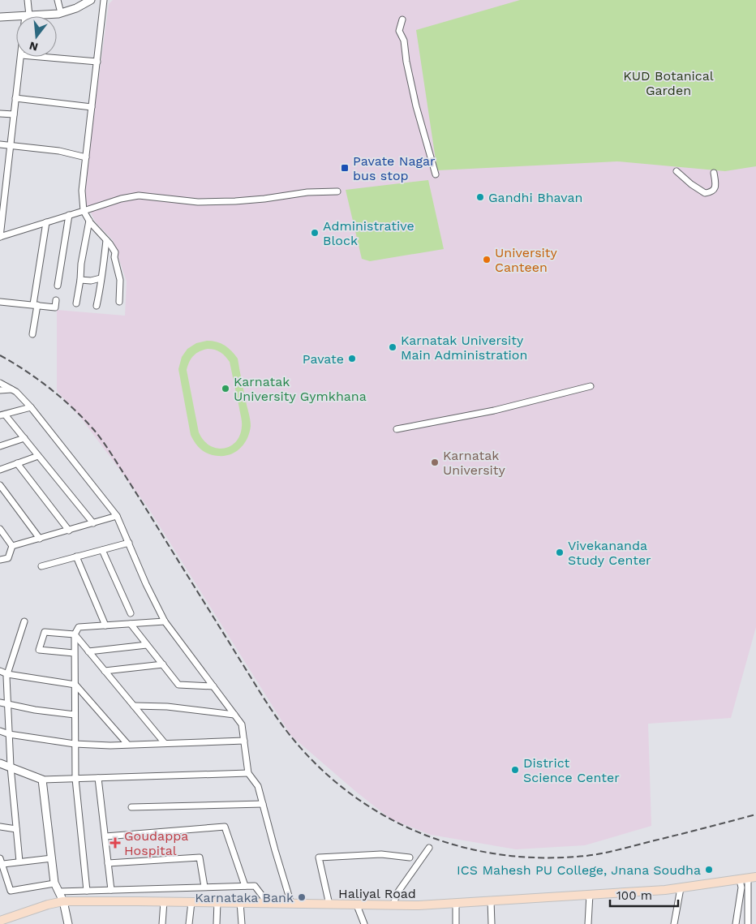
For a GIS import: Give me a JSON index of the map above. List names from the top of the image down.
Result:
{
  "streets": {
    "main road": ["Haliyal Road"]
  },
  "parks": ["KUD Botanical Garden"],
  "places": {
    "transit": ["Pavate Nagar bus stop"],
    "other": [
      "Gandhi Bhavan",
      "Administrative Block",
      "University Canteen",
      "Karnatak University Main Administration",
      "Pavate",
      "Karnatak University Gymkhana",
      "Karnatak University",
      "Vivekananda Study Center",
      "District Science Center",
      "ICS Mahesh PU College, Jnana Soudha",
      "Karnataka Bank"
    ],
    "health": ["Goudappa Hospital"]
  },
  "scale_bar": "100 m",
  "north": "bottom"
}
